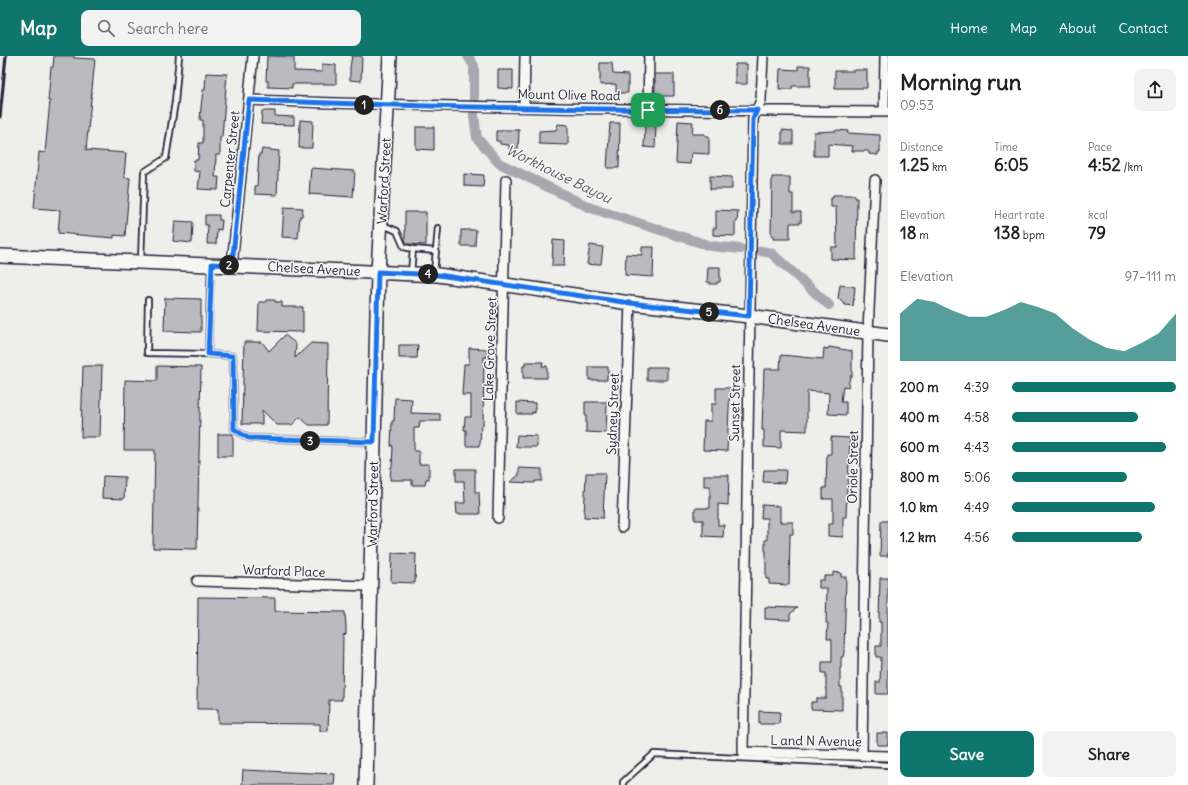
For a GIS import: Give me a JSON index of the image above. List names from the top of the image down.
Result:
{
  "streets": {
    "main road": ["Warford Street", "Chelsea Avenue"],
    "street": [
      "Mount Olive Road",
      "Carpenter Street",
      "Lake Grove Street",
      "Sunset Street",
      "Sydney Street",
      "Oriole Street",
      "Warford Place",
      "L and N Avenue"
    ]
  },
  "crossings": [
    ["Mount Olive Road", "Carpenter Street"],
    ["Mount Olive Road", "Warford Street"],
    ["Mount Olive Road", "Sunset Street"],
    ["Carpenter Street", "Chelsea Avenue"],
    ["Warford Street", "Chelsea Avenue"],
    ["Warford Street", "Warford Place"],
    ["Chelsea Avenue", "Lake Grove Street"],
    ["Chelsea Avenue", "Sunset Street"],
    ["Chelsea Avenue", "Sydney Street"],
    ["Chelsea Avenue", "Oriole Street"],
    ["Sunset Street", "L and N Avenue"],
    ["Oriole Street", "L and N Avenue"]
  ],
  "water": ["Workhouse Bayou"],
  "page": {
    "header": "Map",
    "search": "Search here",
    "nav": [
      "Home",
      "Map",
      "About",
      "Contact"
    ],
    "heading": ["Morning run", "09:53"],
    "pins": [
      "1",
      "6",
      "2",
      "4",
      "5",
      "3"
    ],
    "stats": [
      ["Distance", "1.25 km"],
      ["Time", "6:05"],
      ["Pace", "4:52 /km"],
      ["Elevation", "18 m"],
      ["Heart rate", "138 bpm"],
      ["kcal", "79"]
    ],
    "chart": ["Elevation", "97–111 m"],
    "list": [
      {
        "name": "200 m",
        "note": "4:39"
      },
      {
        "name": "400 m",
        "note": "4:58"
      },
      {
        "name": "600 m",
        "note": "4:43"
      },
      {
        "name": "800 m",
        "note": "5:06"
      },
      {
        "name": "1.0 km",
        "note": "4:49"
      },
      {
        "name": "1.2 km",
        "note": "4:56"
      }
    ],
    "buttons": ["Save", "Share"]
  }
}
